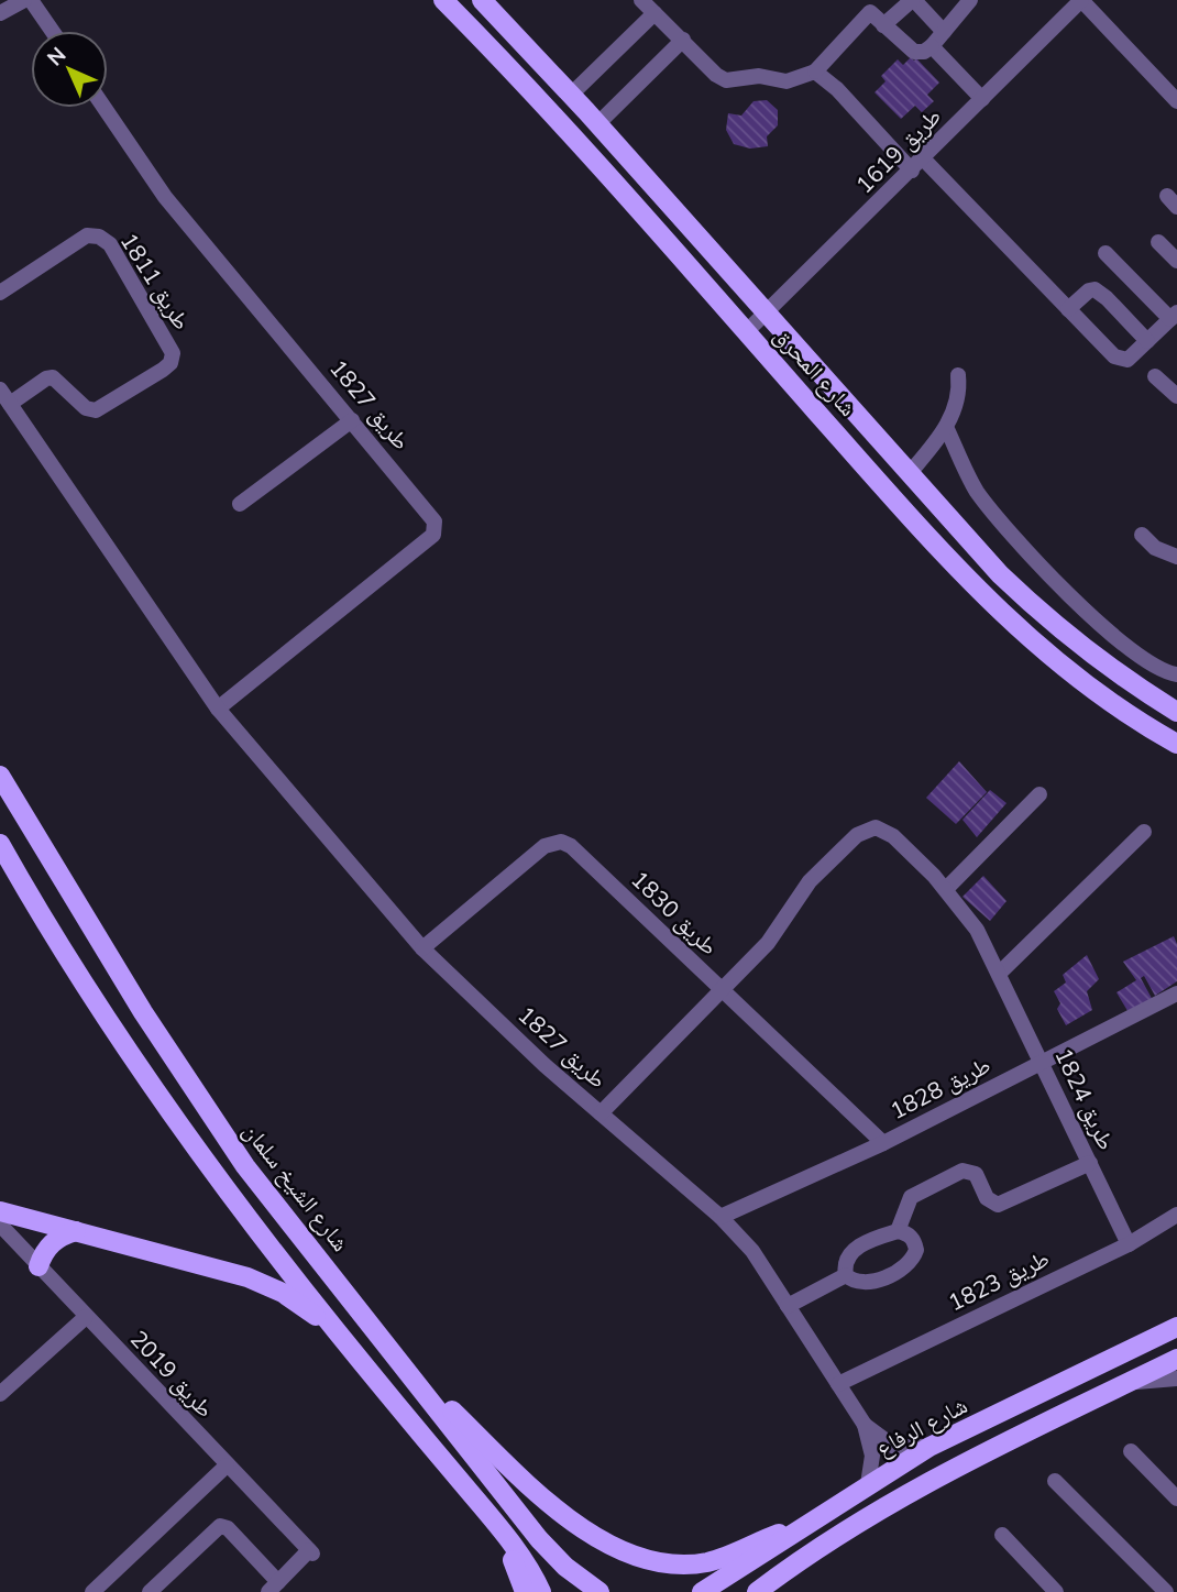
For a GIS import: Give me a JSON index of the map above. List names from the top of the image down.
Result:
{
  "streets": {
    "main road": ["شارع المحرق", "شارع الشيخ سلمان", "شارع الرفاع"],
    "street": [
      "طريق 1619",
      "طريق 1811",
      "طريق 1827",
      "طريق 1830",
      "طريق 1828",
      "طريق 1824",
      "طريق 1823",
      "طريق 2019"
    ]
  },
  "crossings": [
    ["طريق 1619", "شارع المحرق"],
    ["طريق 1811", "طريق 1827"],
    ["طريق 1827", "طريق 1830"],
    ["طريق 1827", "طريق 1828"],
    ["طريق 1827", "طريق 1823"],
    ["طريق 1827", "شارع الرفاع"],
    ["طريق 1830", "طريق 1828"],
    ["طريق 1830", "طريق 1824"],
    ["طريق 1828", "طريق 1824"],
    ["طريق 1824", "طريق 1823"]
  ],
  "north": "top left"
}
